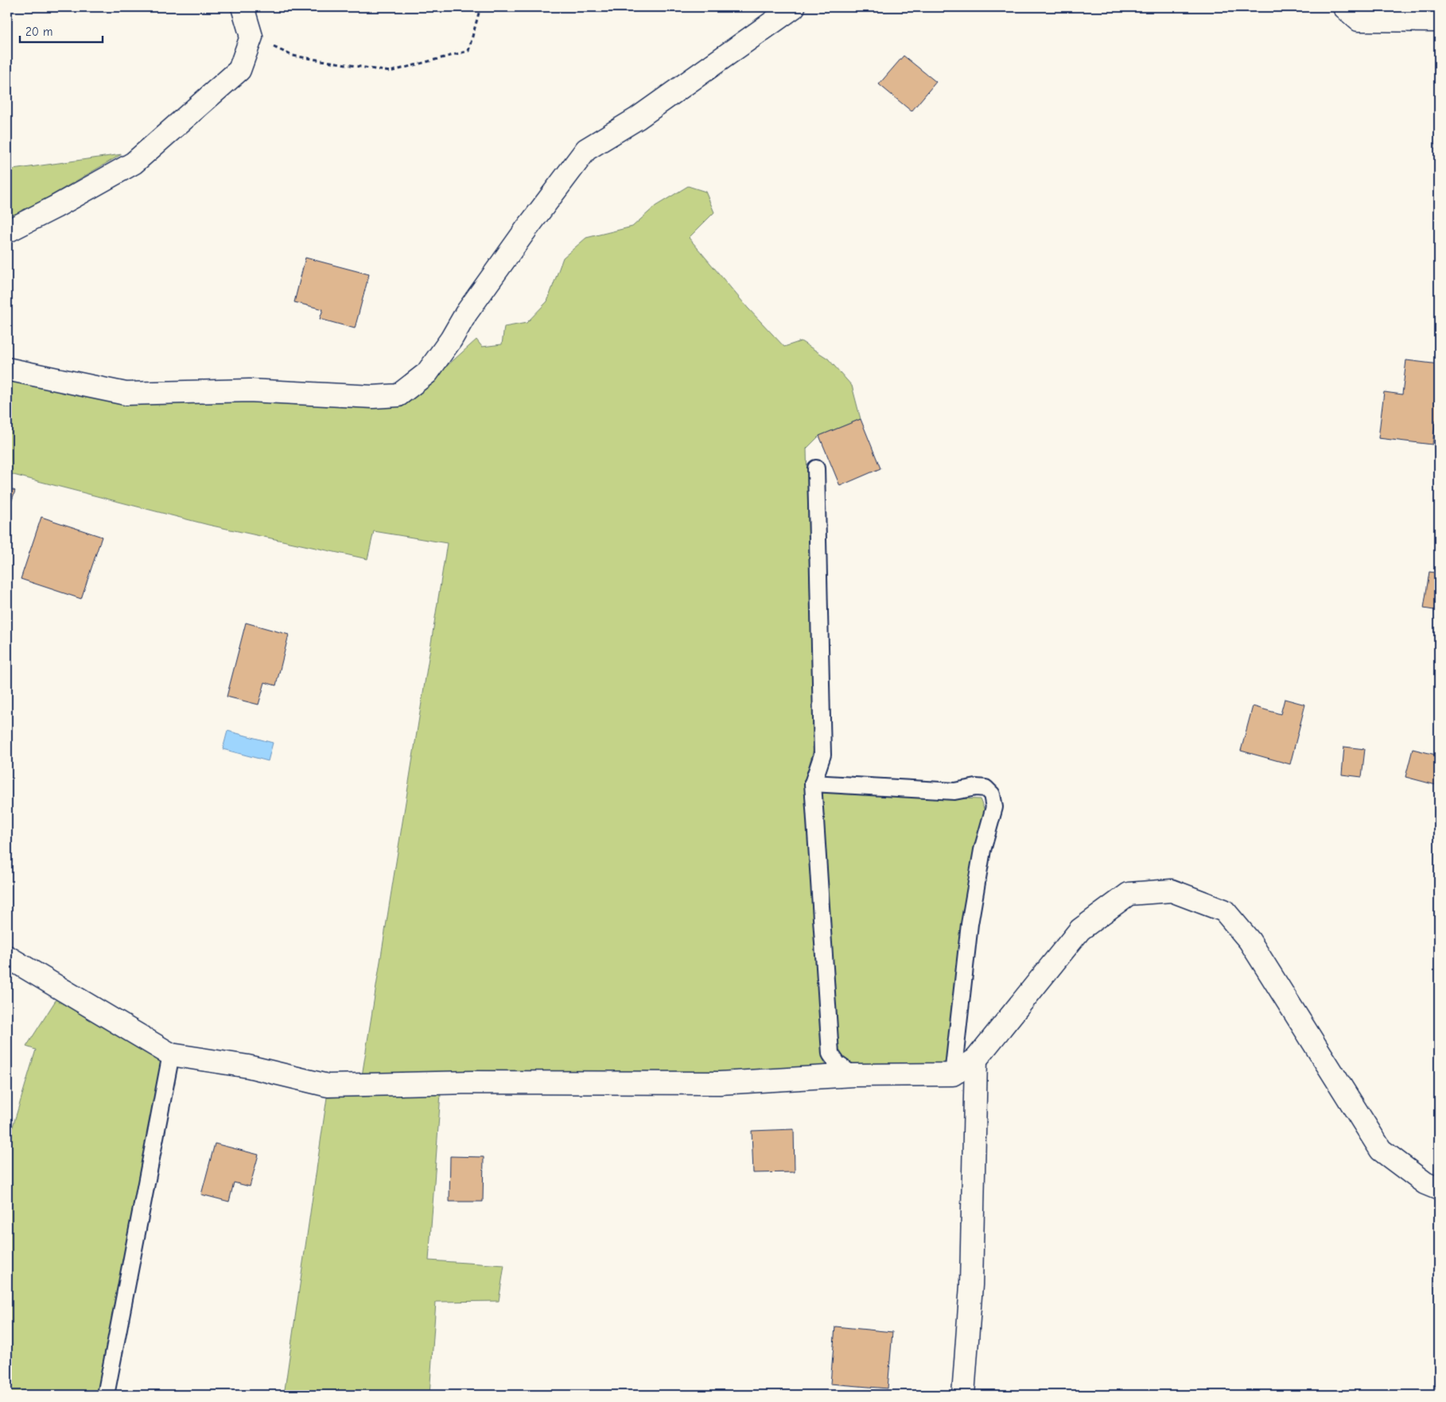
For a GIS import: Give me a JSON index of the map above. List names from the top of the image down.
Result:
{
  "scale_bar": "20 m"
}
